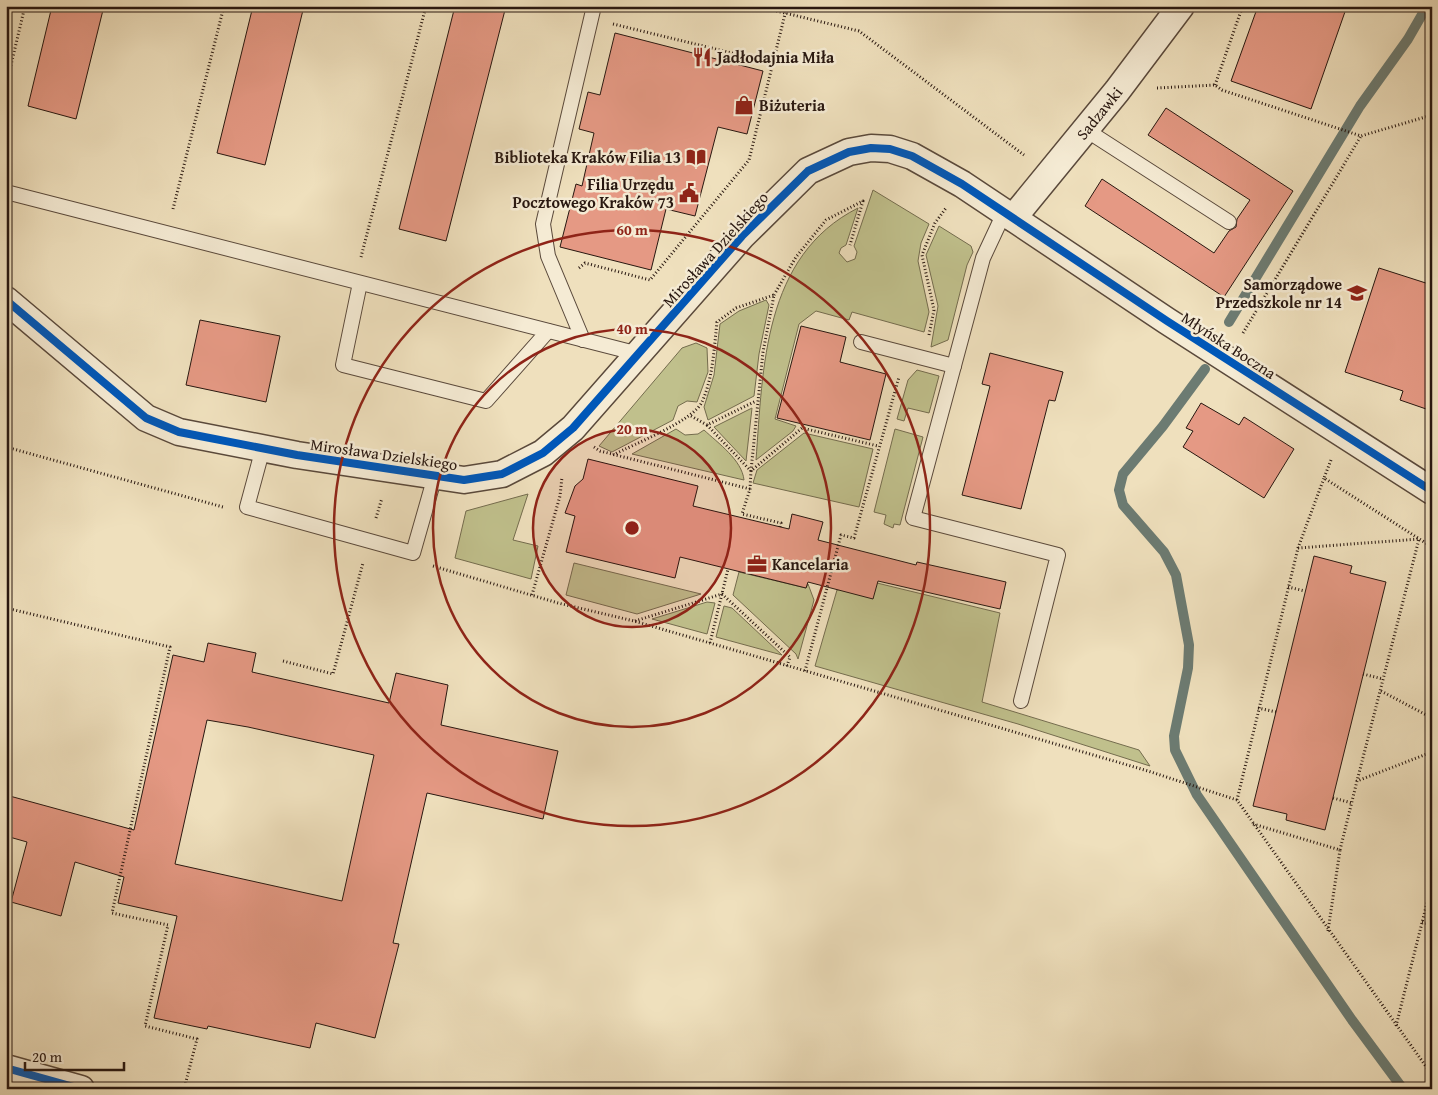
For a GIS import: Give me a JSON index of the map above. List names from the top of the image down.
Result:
{
  "streets": {
    "street": ["Sadzawki", "Mirosława Dzielskiego", "Młyńska Boczna"]
  },
  "crossings": [
    ["Sadzawki", "Mirosława Dzielskiego"],
    ["Sadzawki", "Młyńska Boczna"],
    ["Mirosława Dzielskiego", "Młyńska Boczna"]
  ],
  "places": {
    "restaurant": ["Jadłodajnia Miła"],
    "shop": ["Biżuteria"],
    "library": ["Biblioteka Kraków Filia 13"],
    "public building": ["Filia Urzędu Pocztowego Kraków 73"],
    "school or university": ["Samorządowe Przedszkole nr 14"],
    "office": ["Kancelaria"]
  },
  "scale_bar": "20 m",
  "rings": ["60 m", "40 m", "20 m"]
}
